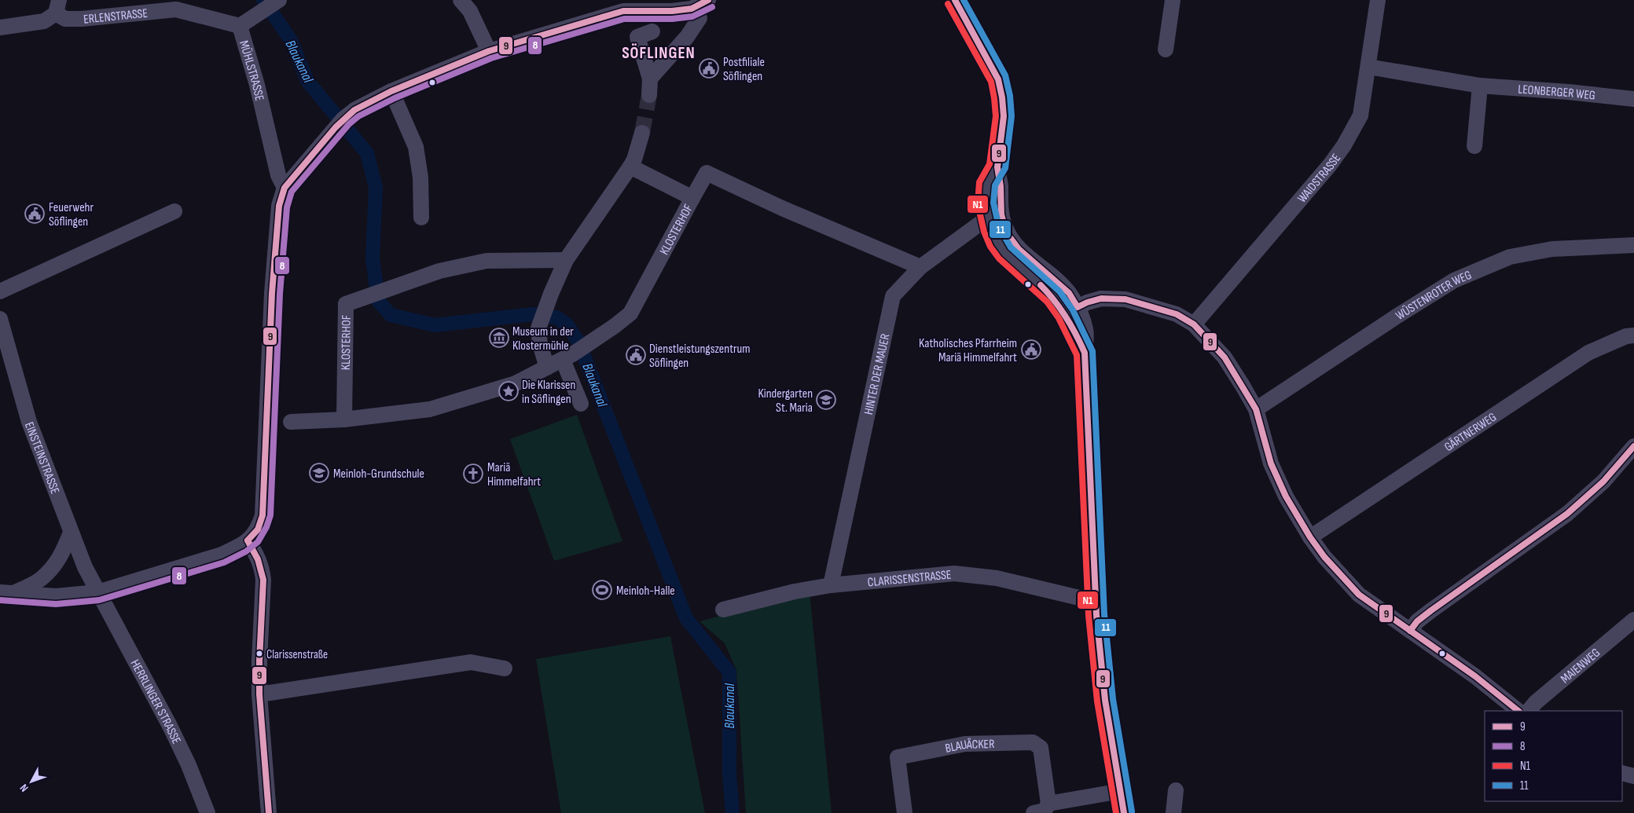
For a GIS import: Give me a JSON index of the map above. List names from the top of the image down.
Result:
{
  "streets": {
    "street": [
      "ERLENSTRASSE",
      "MÜHLSTRASSE",
      "LEONBERGER WEG",
      "WAIDSTRASSE",
      "KLOSTERHOF",
      "WÜSTENROTER WEG",
      "HINTER DER MAUER",
      "GÄRTNERWEG",
      "EINSTEINSTRASSE",
      "CLARISSENSTRASSE",
      "MAIENWEG",
      "HERRLINGER STRASSE",
      "BLAUÄCKER"
    ]
  },
  "crossings": [
    ["ERLENSTRASSE", "MÜHLSTRASSE"],
    ["LEONBERGER WEG", "WAIDSTRASSE"],
    ["HINTER DER MAUER", "CLARISSENSTRASSE"],
    ["EINSTEINSTRASSE", "HERRLINGER STRASSE"]
  ],
  "districts": ["SÖFLINGEN"],
  "water": ["Blaukanal"],
  "places": {
    "public building": [
      "Postfiliale Söflingen",
      "Feuerwehr Söflingen",
      "Katholisches Pfarrheim Mariä Himmelfahrt",
      "Dienstleistungszentrum Söflingen"
    ],
    "museum": ["Museum in der Klostermühle"],
    "place": ["Die Klarissen in Söflingen"],
    "school or university": ["Kindergarten St. Maria", "Meinloh-Grundschule"],
    "church": ["Mariä Himmelfahrt"],
    "sports": ["Meinloh-Halle"],
    "other": ["Clarissenstraße"]
  },
  "lines": [
    "transit line 9",
    "transit line 11",
    "transit line N1",
    "transit line 8"
  ],
  "legend": [
    "9",
    "8",
    "N1",
    "11"
  ],
  "north": "bottom left"
}
